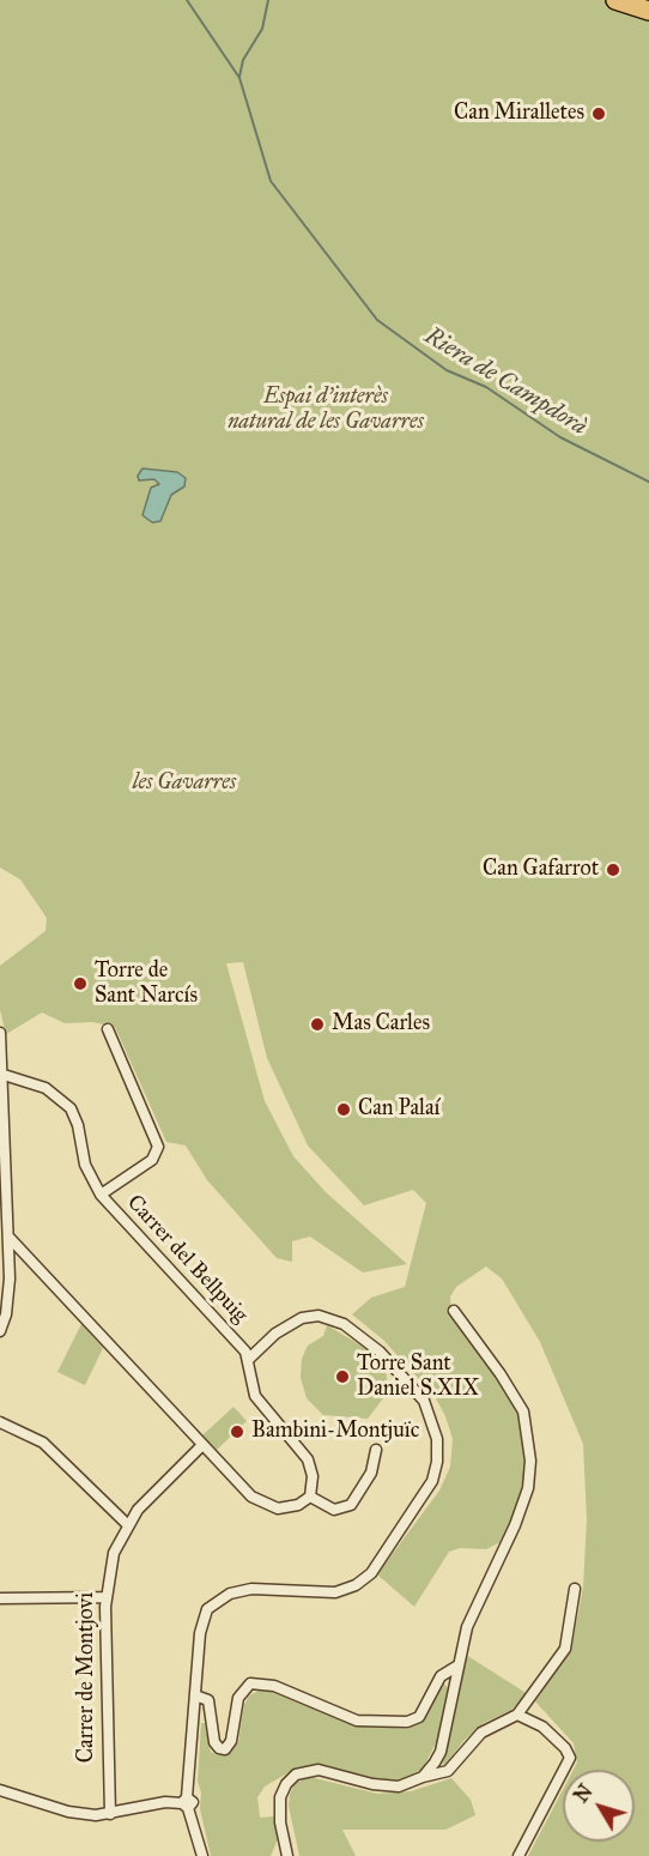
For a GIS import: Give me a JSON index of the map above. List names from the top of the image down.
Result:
{
  "streets": {
    "street": ["Carrer del Bellpuig", "Carrer de Montjovi"]
  },
  "water": ["Riera de Campdorà"],
  "parks": ["Espai d'interès natural de les Gavarres", "les Gavarres"],
  "places": [
    "Can Miralletes",
    "Can Gafarrot",
    "Torre de Sant Narcís",
    "Mas Carles",
    "Can Palaí",
    "Torre Sant Daniel S.XIX",
    "Bambini-Montjuïc"
  ],
  "north": "top left"
}
